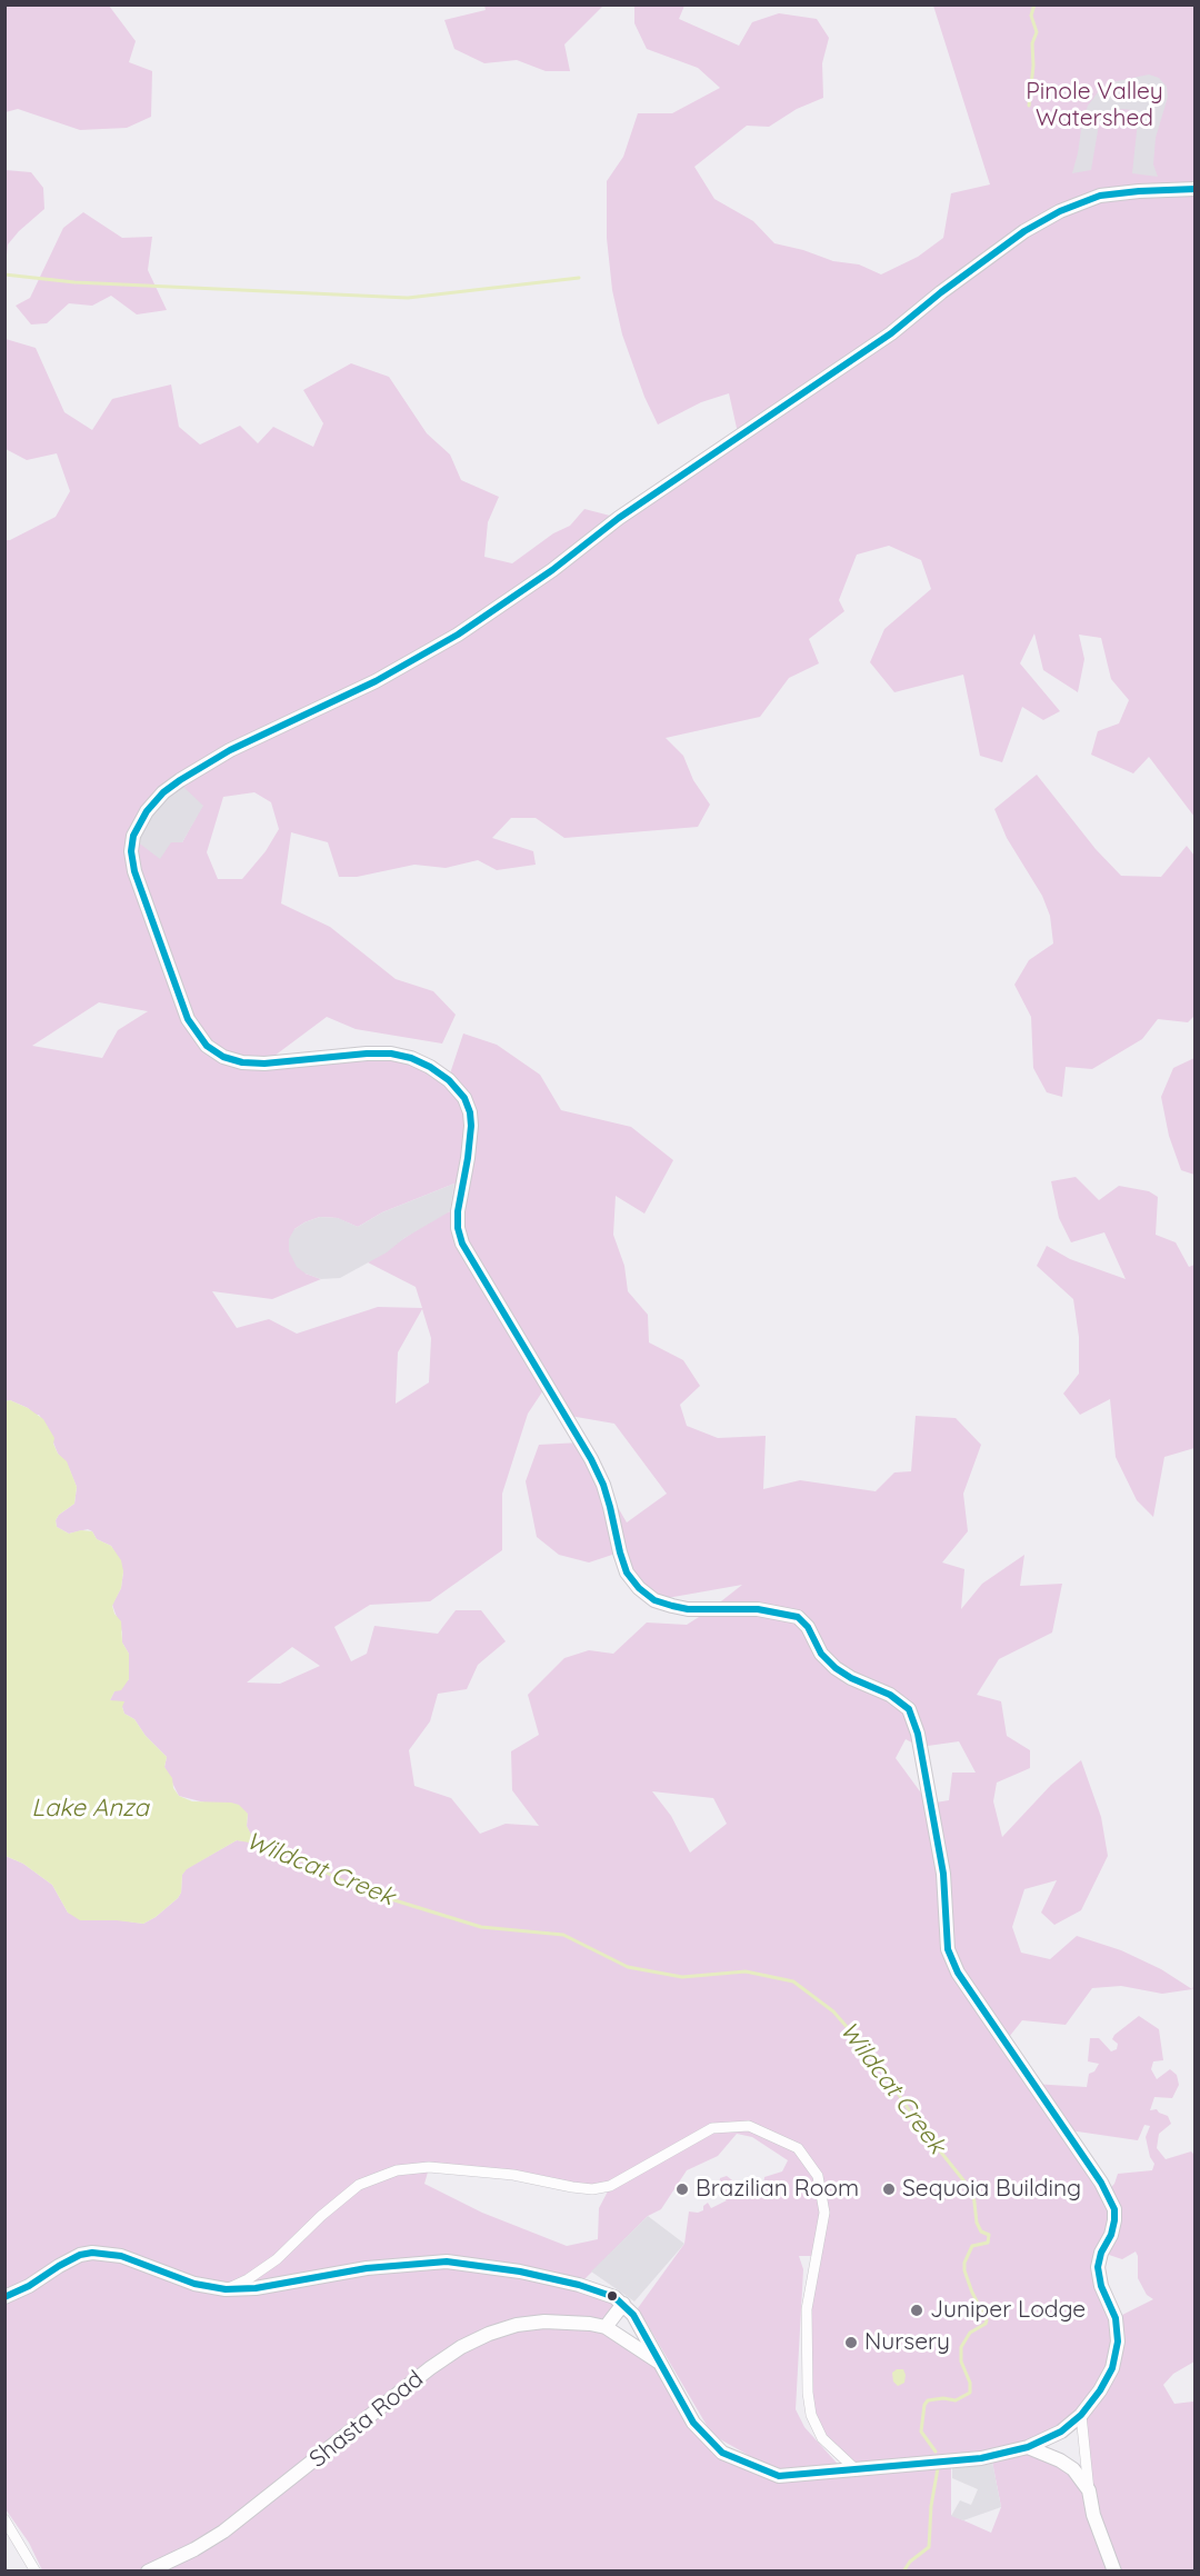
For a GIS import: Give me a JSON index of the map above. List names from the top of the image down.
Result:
{
  "streets": {
    "street": ["Shasta Road"]
  },
  "water": ["Lake Anza", "Wildcat Creek"],
  "parks": ["Pinole Valley Watershed"],
  "places": [
    "Brazilian Room",
    "Sequoia Building",
    "Juniper Lodge",
    "Nursery"
  ]
}
